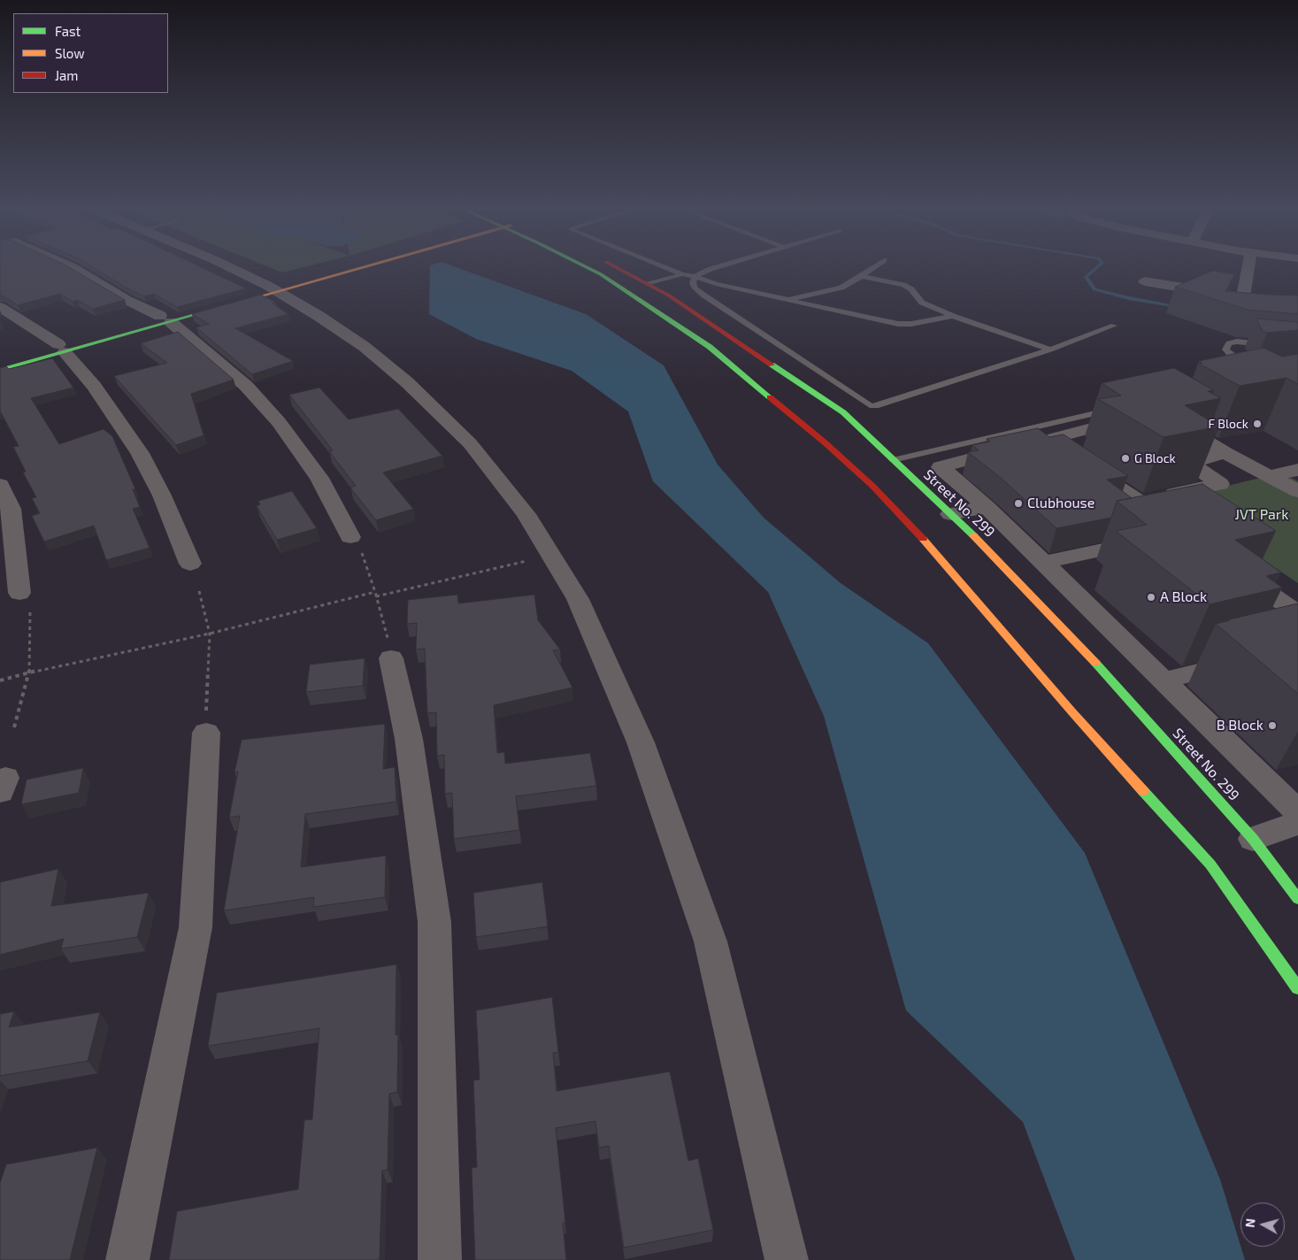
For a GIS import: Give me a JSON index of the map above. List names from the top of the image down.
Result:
{
  "streets": {
    "street": ["Street No. 299"]
  },
  "parks": ["JVT Park"],
  "places": [
    "F Block",
    "G Block",
    "Clubhouse",
    "A Block",
    "B Block"
  ],
  "legend": ["Fast", "Slow", "Jam"],
  "north": "left"
}
